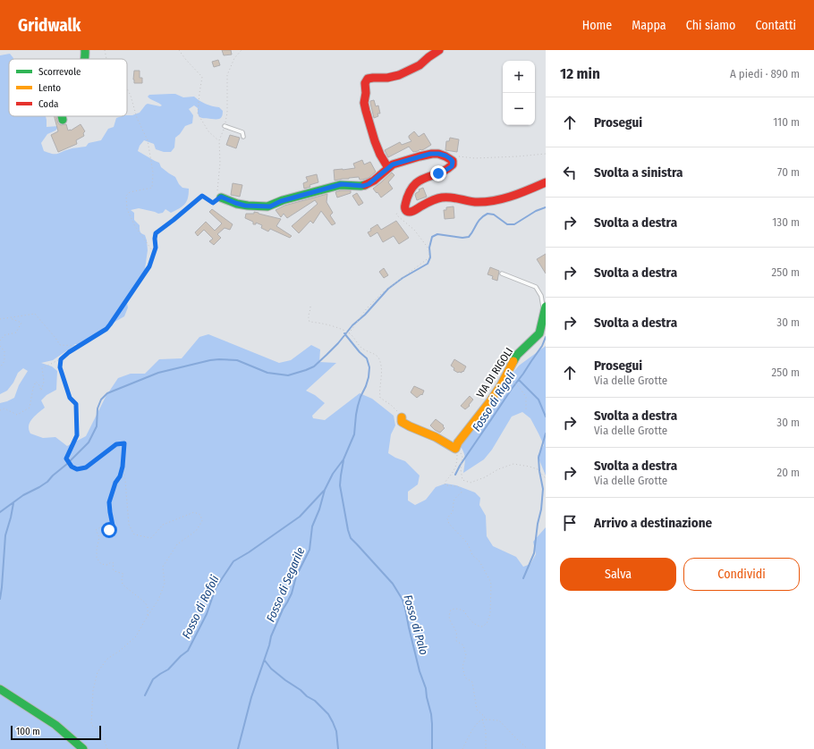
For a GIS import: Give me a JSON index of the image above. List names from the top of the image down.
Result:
{
  "streets": {
    "street": ["VIA DI RIGOLI"]
  },
  "water": [
    "Fosso di Rigoli",
    "Fosso di Segarile",
    "Fosso di Rofoli",
    "Fosso di Palo"
  ],
  "legend": ["Scorrevole", "Lento", "Coda"],
  "scale_bar": "100 m",
  "page": {
    "header": "Gridwalk",
    "nav": [
      "Home",
      "Mappa",
      "Chi siamo",
      "Contatti"
    ],
    "heading": ["12 min", "A piedi · 890 m"],
    "map_buttons": ["+", "−"],
    "list": [
      ["Prosegui", "110 m"],
      ["Svolta a sinistra", "70 m"],
      ["Svolta a destra", "130 m"],
      ["Svolta a destra", "250 m"],
      ["Svolta a destra", "30 m"],
      ["Prosegui", "Via delle Grotte", "250 m"],
      ["Svolta a destra", "Via delle Grotte", "30 m"],
      ["Svolta a destra", "Via delle Grotte", "20 m"],
      "Arrivo a destinazione"
    ],
    "buttons": ["Salva", "Condividi"],
    "scale": "100 m"
  }
}
